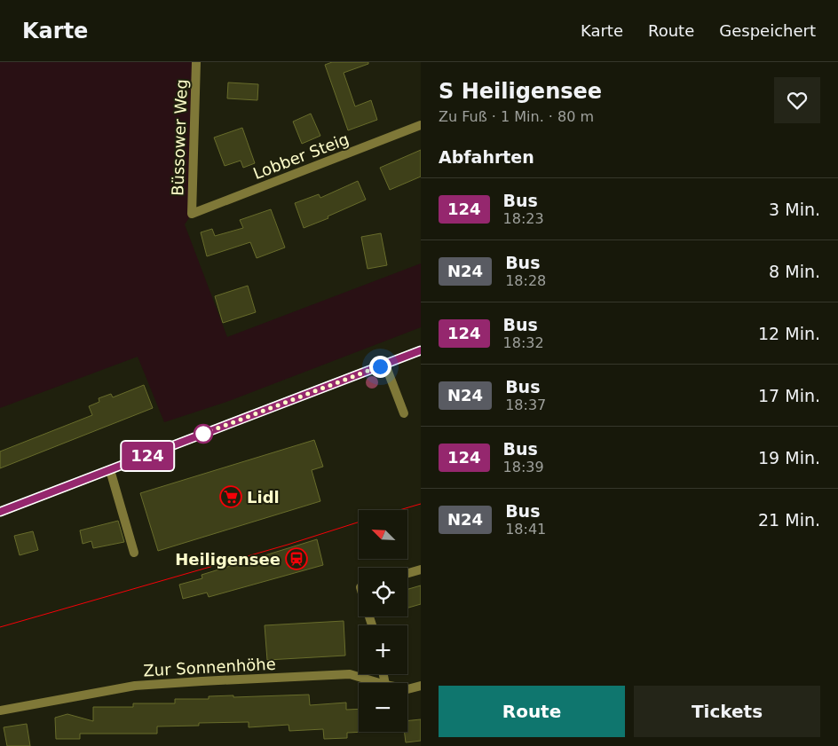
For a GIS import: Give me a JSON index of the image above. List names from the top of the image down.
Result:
{
  "streets": {
    "street": ["Büssower Weg", "Lobber Steig", "Zur Sonnenhöhe"]
  },
  "crossings": [
    ["Büssower Weg", "Lobber Steig"]
  ],
  "places": {
    "supermarket": ["Lidl"],
    "station": ["Heiligensee"]
  },
  "lines": ["bus line 124"],
  "north": "top left",
  "page": {
    "header": "Karte",
    "nav": ["Karte", "Route", "Gespeichert"],
    "on_map": "124",
    "heading": [
      ["S Heiligensee", "Zu Fuß · 1 Min. · 80 m"],
      "Abfahrten"
    ],
    "list": [
      {
        "mark": "124",
        "name": "Bus",
        "note": "18:23",
        "value": "3 Min."
      },
      {
        "mark": "N24",
        "name": "Bus",
        "note": "18:28",
        "value": "8 Min."
      },
      {
        "mark": "124",
        "name": "Bus",
        "note": "18:32",
        "value": "12 Min."
      },
      {
        "mark": "N24",
        "name": "Bus",
        "note": "18:37",
        "value": "17 Min."
      },
      {
        "mark": "124",
        "name": "Bus",
        "note": "18:39",
        "value": "19 Min."
      },
      {
        "mark": "N24",
        "name": "Bus",
        "note": "18:41",
        "value": "21 Min."
      }
    ],
    "map_buttons": ["+", "−"],
    "buttons": ["Route", "Tickets"]
  }
}
